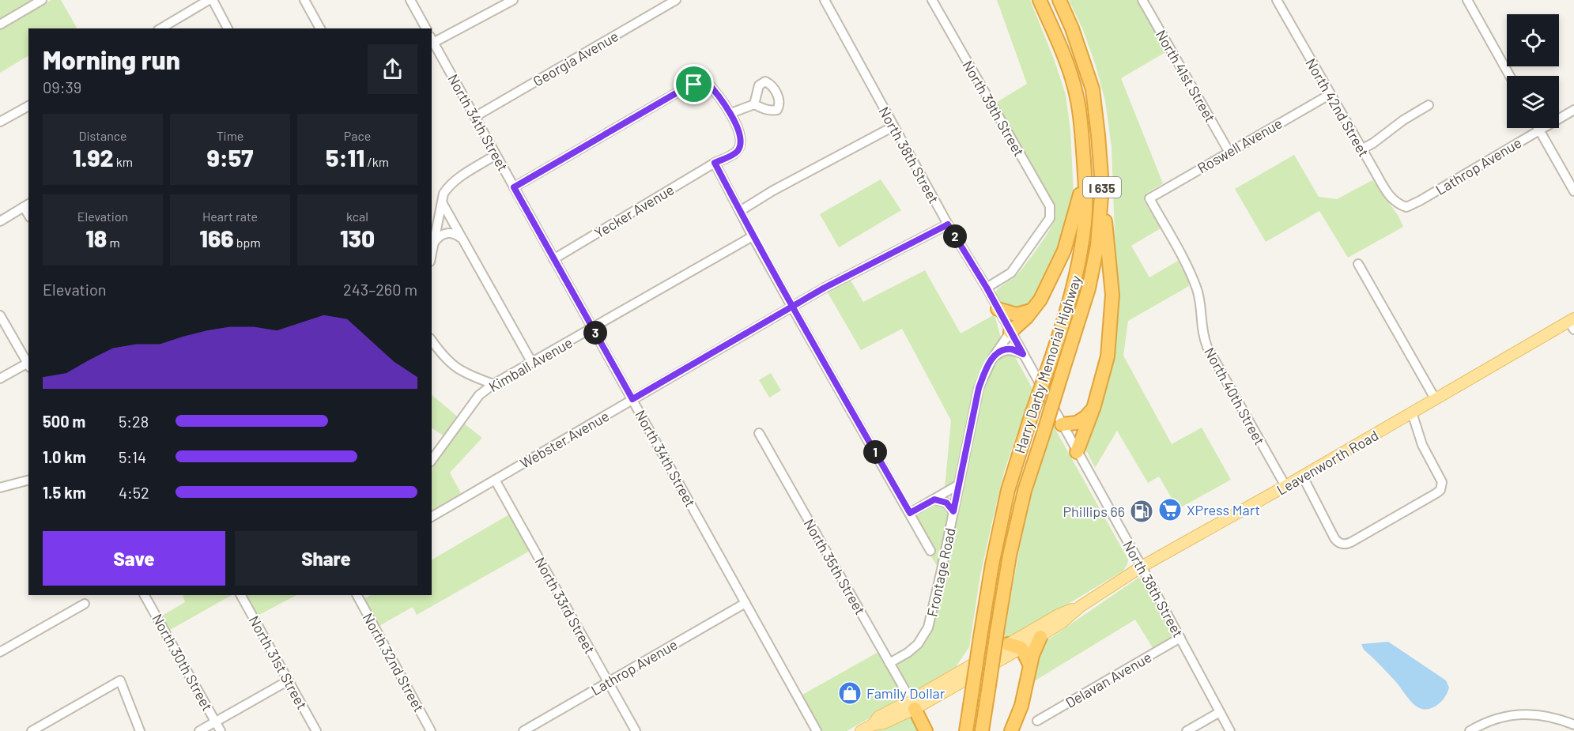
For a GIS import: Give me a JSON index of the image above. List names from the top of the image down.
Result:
{
  "streets": {
    "highway": ["I 635", "Harry Darby Memorial Highway"],
    "main road": ["Leavenworth Road"],
    "street": [
      "Georgia Avenue",
      "North 41st Street",
      "North 42nd Street",
      "North 39th Street",
      "North 34th Street",
      "Roswell Avenue",
      "North 38th Street",
      "Lathrop Avenue",
      "Yecker Avenue",
      "Kimball Avenue",
      "North 40th Street",
      "Webster Avenue",
      "North 35th Street",
      "Frontage Road",
      "North 33rd Street",
      "North 30th Street",
      "North 31st Street",
      "North 32nd Street",
      "Delavan Avenue"
    ]
  },
  "crossings": [
    ["Georgia Avenue", "North 34th Street"],
    ["North 41st Street", "Roswell Avenue"],
    ["North 42nd Street", "Roswell Avenue"],
    ["North 42nd Street", "Lathrop Avenue"],
    ["North 39th Street", "North 38th Street"],
    ["North 34th Street", "Lathrop Avenue"],
    ["North 34th Street", "Yecker Avenue"],
    ["North 34th Street", "Kimball Avenue"],
    ["North 34th Street", "Webster Avenue"],
    ["Roswell Avenue", "North 40th Street"],
    ["North 38th Street", "Webster Avenue"],
    ["North 38th Street", "Leavenworth Road"],
    ["North 38th Street", "Frontage Road"],
    ["North 38th Street", "Delavan Avenue"],
    ["Lathrop Avenue", "North 33rd Street"],
    ["North 40th Street", "Leavenworth Road"],
    ["Webster Avenue", "North 33rd Street"],
    ["Leavenworth Road", "North 35th Street"],
    ["North 35th Street", "Frontage Road"]
  ],
  "places": {
    "supermarket": ["XPress Mart"],
    "fuel station": ["Phillips 66"],
    "shop": ["Family Dollar"]
  },
  "page": {
    "heading": ["Morning run", "09:39"],
    "stats": [
      ["Distance", "1.92 km"],
      ["Time", "9:57"],
      ["Pace", "5:11 /km"],
      ["Elevation", "18 m"],
      ["Heart rate", "166 bpm"],
      ["kcal", "130"]
    ],
    "pins": ["2", "3", "1"],
    "chart": ["Elevation", "243–260 m"],
    "list": [
      {
        "name": "500 m",
        "note": "5:28"
      },
      {
        "name": "1.0 km",
        "note": "5:14"
      },
      {
        "name": "1.5 km",
        "note": "4:52"
      }
    ],
    "buttons": ["Save", "Share"]
  }
}
